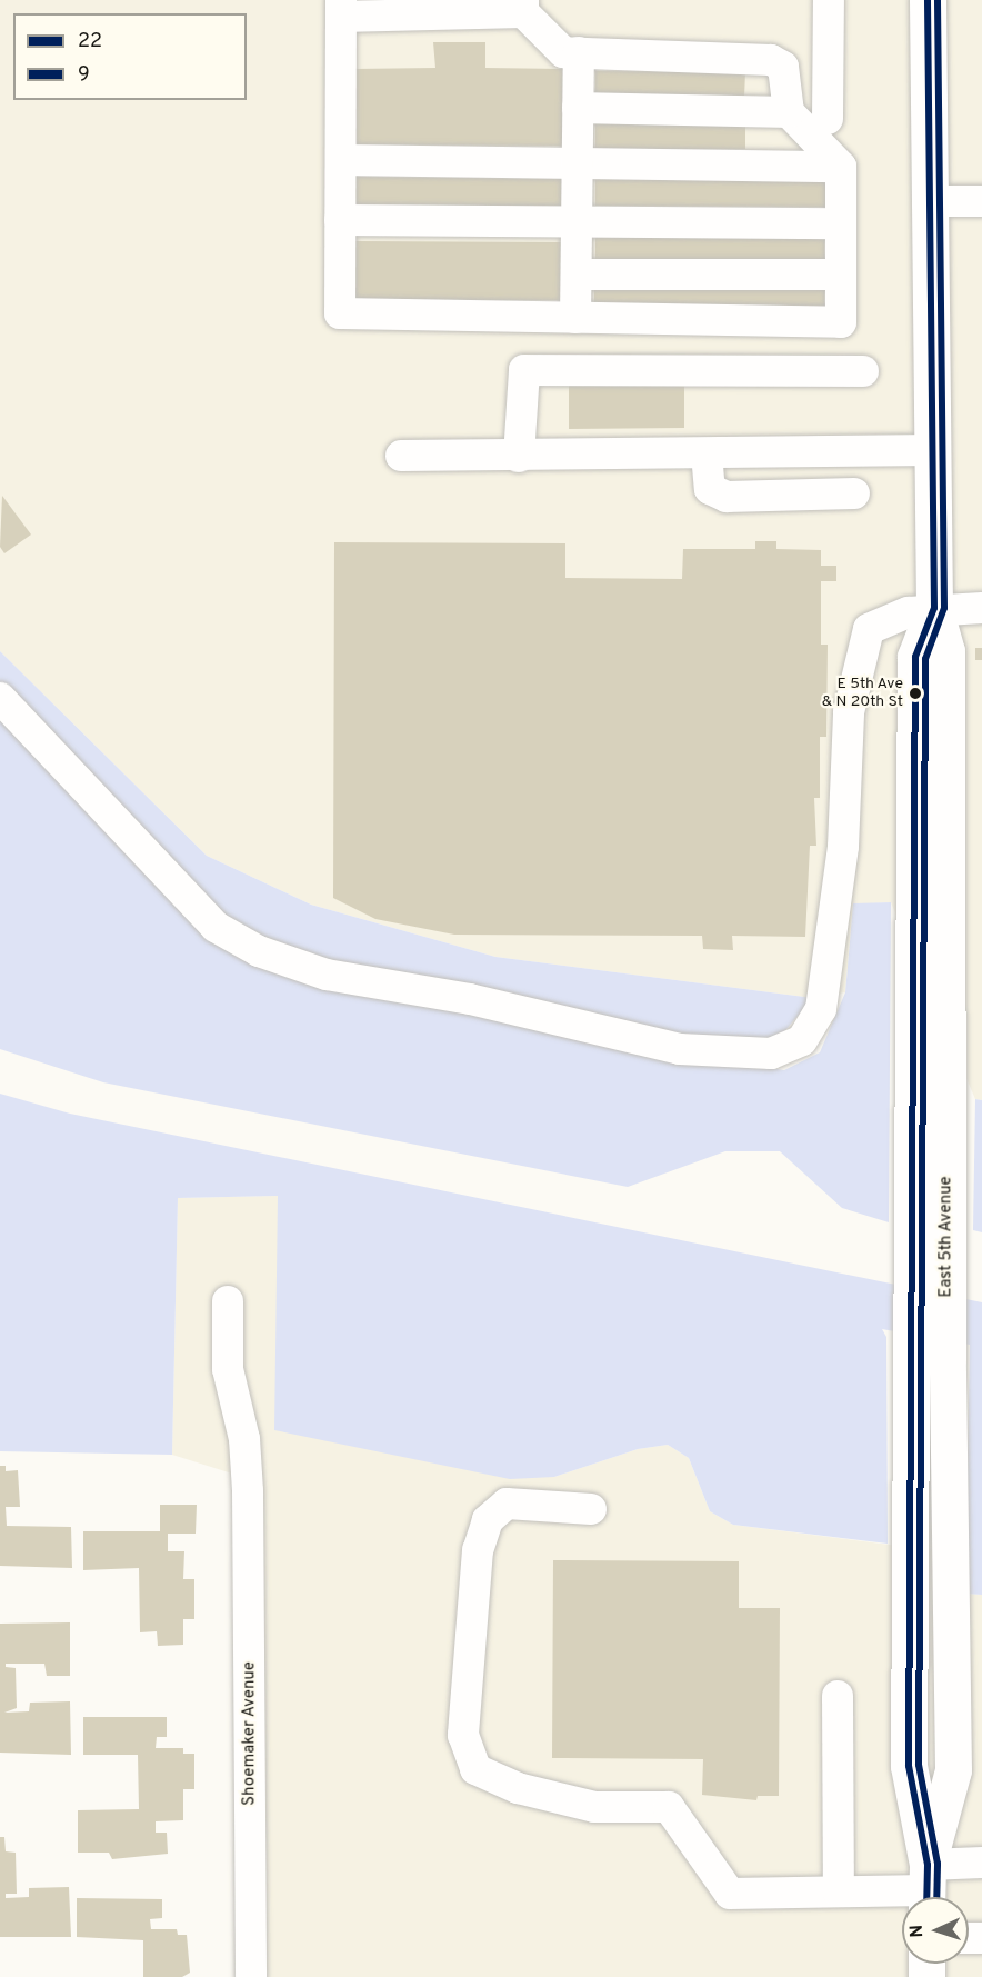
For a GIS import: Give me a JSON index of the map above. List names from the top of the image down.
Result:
{
  "streets": {
    "main road": ["East 5th Avenue"],
    "street": ["Shoemaker Avenue"]
  },
  "places": ["E 5th Ave & N 20th St"],
  "lines": ["transit line 22", "transit line 9"],
  "legend": ["22", "9"],
  "north": "left"
}
